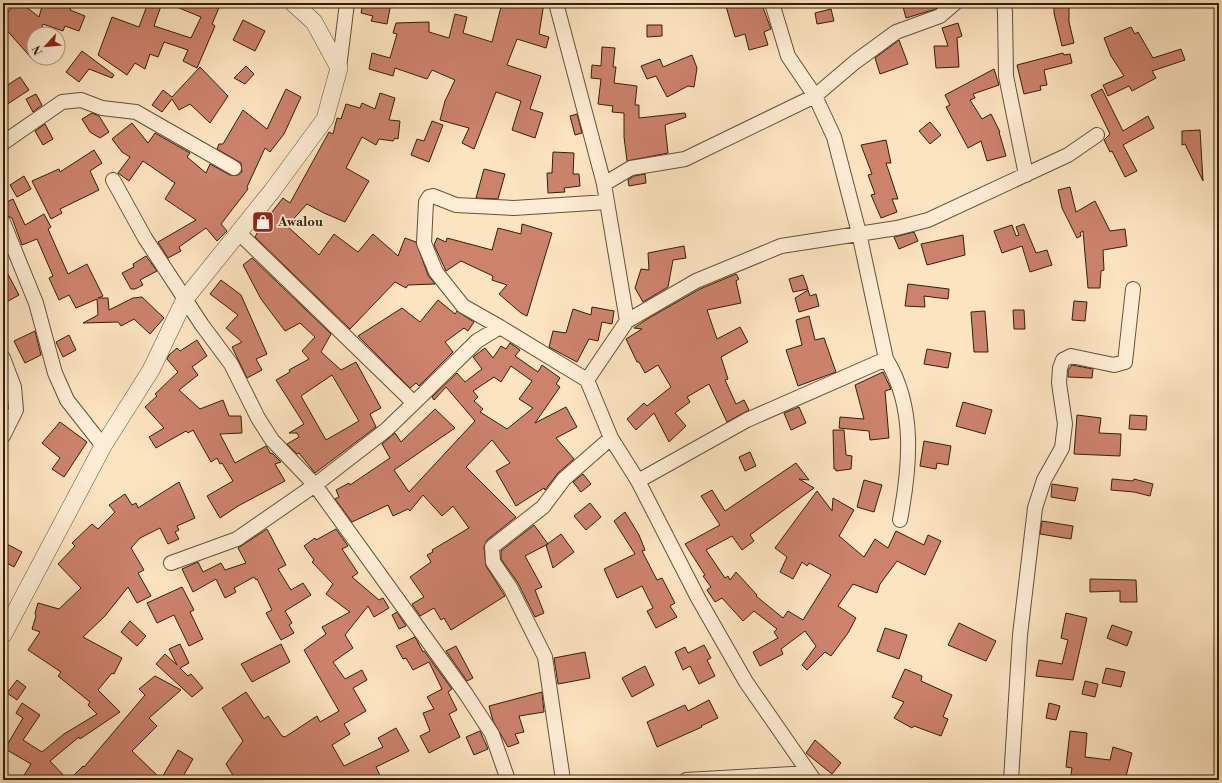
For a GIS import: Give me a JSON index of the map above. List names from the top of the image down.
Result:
{
  "places": {
    "shop": ["Awalou"]
  },
  "north": "bottom left"
}
